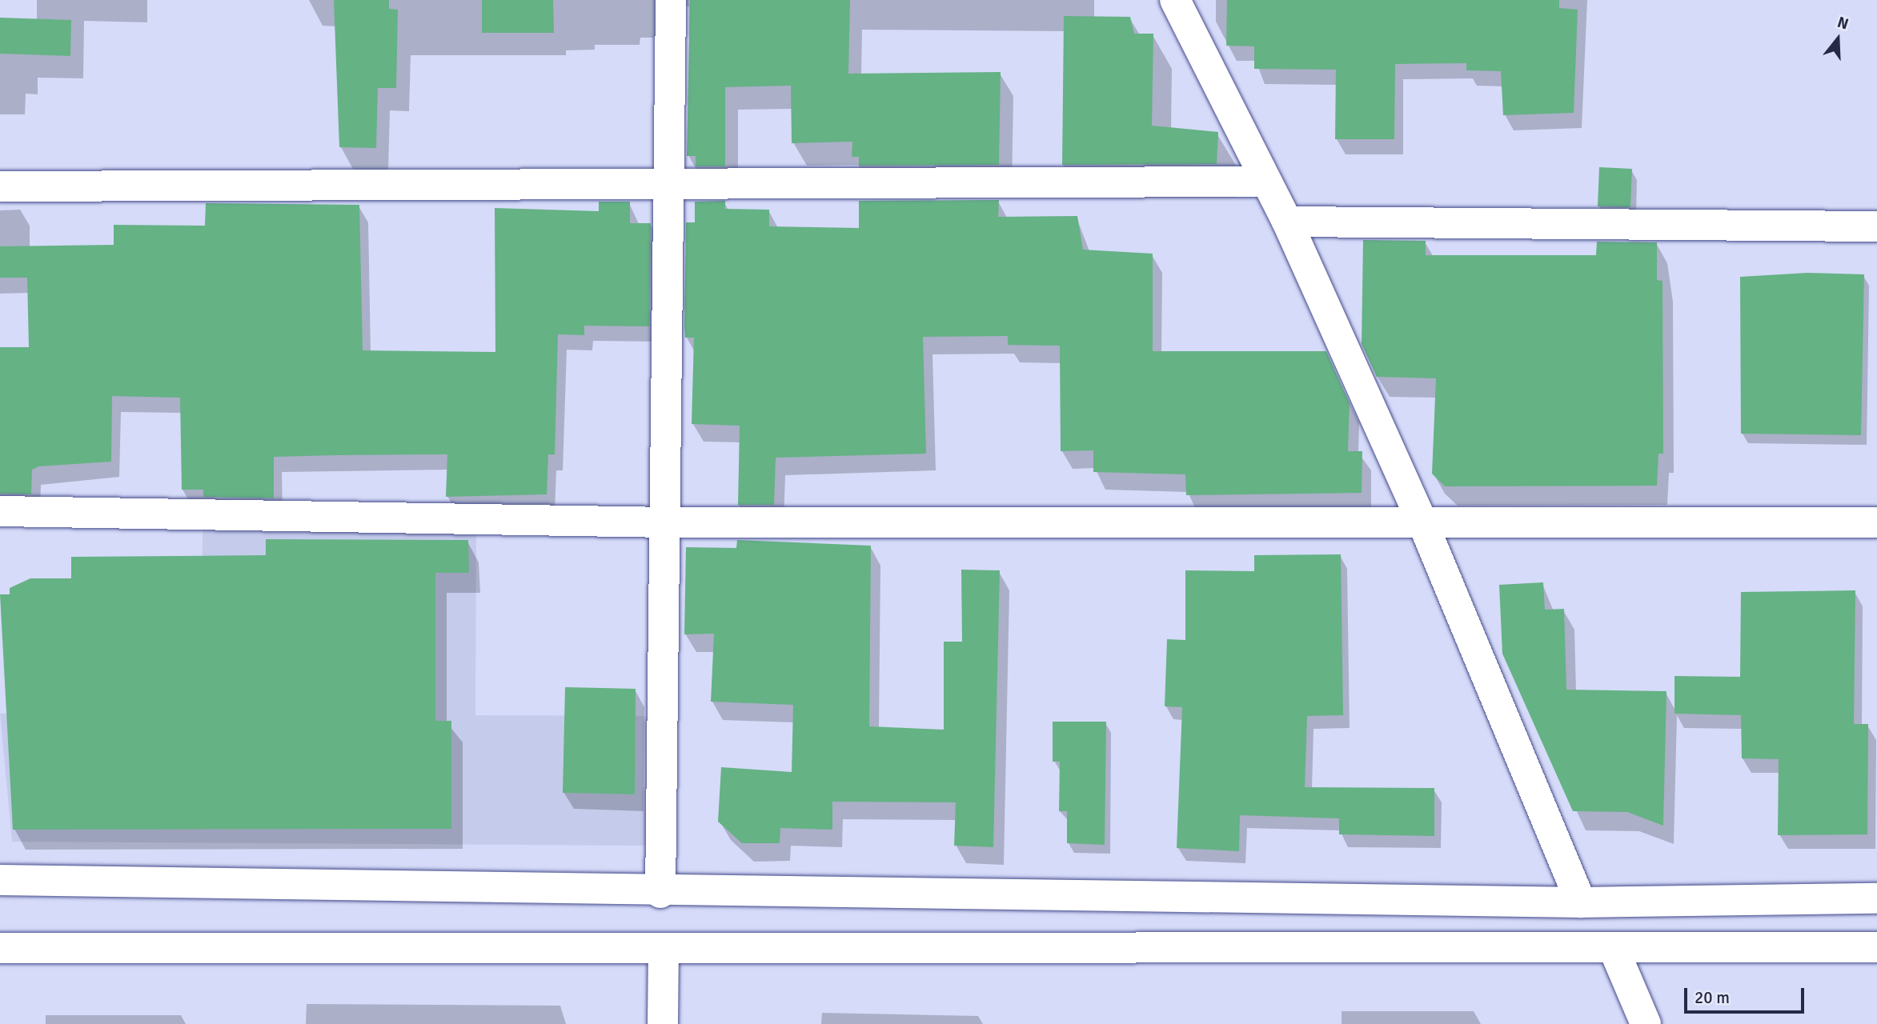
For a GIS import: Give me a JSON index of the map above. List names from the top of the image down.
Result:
{
  "scale_bar": "20 m",
  "north": "top"
}
